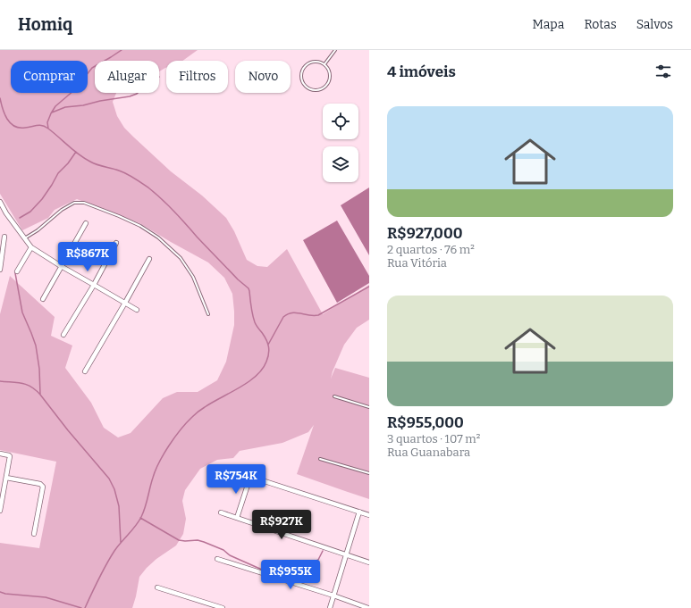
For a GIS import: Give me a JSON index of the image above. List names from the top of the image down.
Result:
{
  "page": {
    "header": "Homiq",
    "nav": ["Mapa", "Rotas", "Salvos"],
    "heading": "4 imóveis",
    "chip": [
      "Comprar",
      "Alugar",
      "Filtros",
      "Novo"
    ],
    "list": [
      {
        "name": "R$927,000",
        "note": "2 quartos · 76 m² · Rua Vitória"
      },
      {
        "name": "R$955,000",
        "note": "3 quartos · 107 m² · Rua Guanabara"
      }
    ],
    "price": [
      "R$867K",
      "R$754K",
      "R$927K",
      "R$955K"
    ]
  }
}
